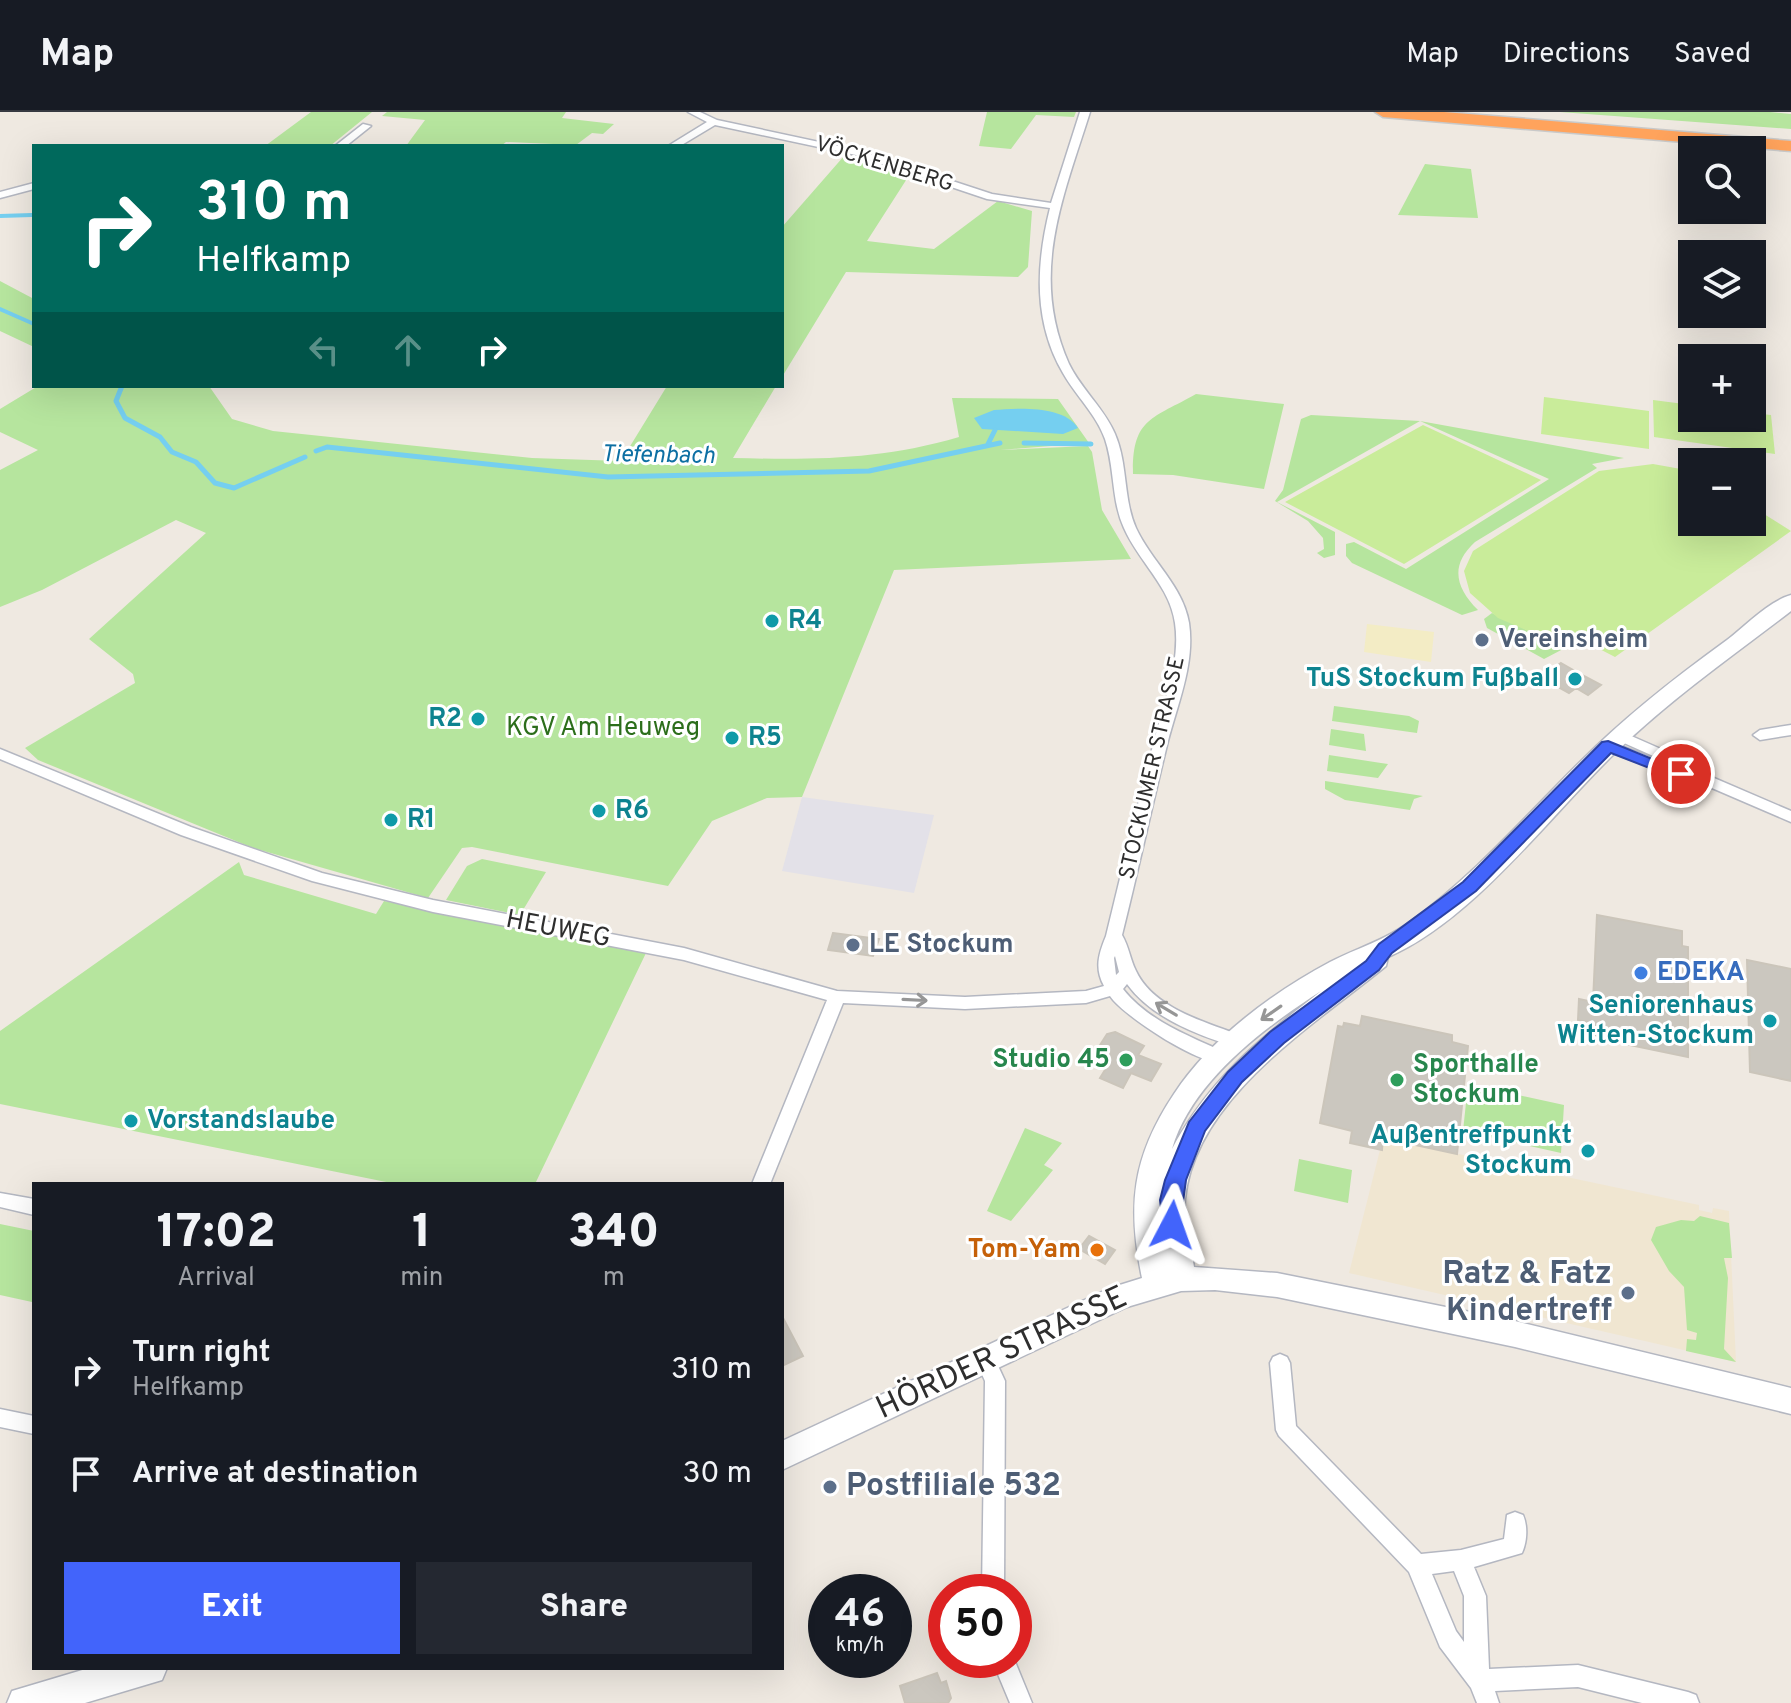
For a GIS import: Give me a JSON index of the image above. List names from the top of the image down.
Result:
{
  "streets": {
    "main road": ["HÖRDER STRASSE"],
    "street": ["VÖCKENBERG", "STOCKUMER STRASSE", "HEUWEG"]
  },
  "crossings": [
    ["VÖCKENBERG", "STOCKUMER STRASSE"],
    ["STOCKUMER STRASSE", "HEUWEG"]
  ],
  "water": ["Tiefenbach"],
  "parks": ["KGV Am Heuweg"],
  "places": [
    "R4",
    "Vereinsheim",
    "TuS Stockum Fußball",
    "R2",
    "R5",
    "R6",
    "R1",
    "LE Stockum",
    "EDEKA",
    "Seniorenhaus Witten-Stockum",
    "Studio 45",
    "Sporthalle Stockum",
    "Vorstandslaube",
    "Außentreffpunkt Stockum",
    "Tom-Yam",
    "Ratz & Fatz Kindertreff",
    "Postfiliale 532"
  ],
  "page": {
    "header": "Map",
    "nav": ["Map", "Directions", "Saved"],
    "map_buttons": ["+", "−"],
    "turn": ["310 m", "Helfkamp"],
    "eta": [
      "17:02",
      "Arrival",
      "1",
      "min",
      "340",
      "m"
    ],
    "list": [
      {
        "name": "Turn right",
        "note": "Helfkamp",
        "value": "310 m"
      },
      {
        "name": "Arrive at destination",
        "value": "30 m"
      }
    ],
    "buttons": ["Exit", "Share"],
    "speed": "46 km/h",
    "limit": "50"
  }
}
